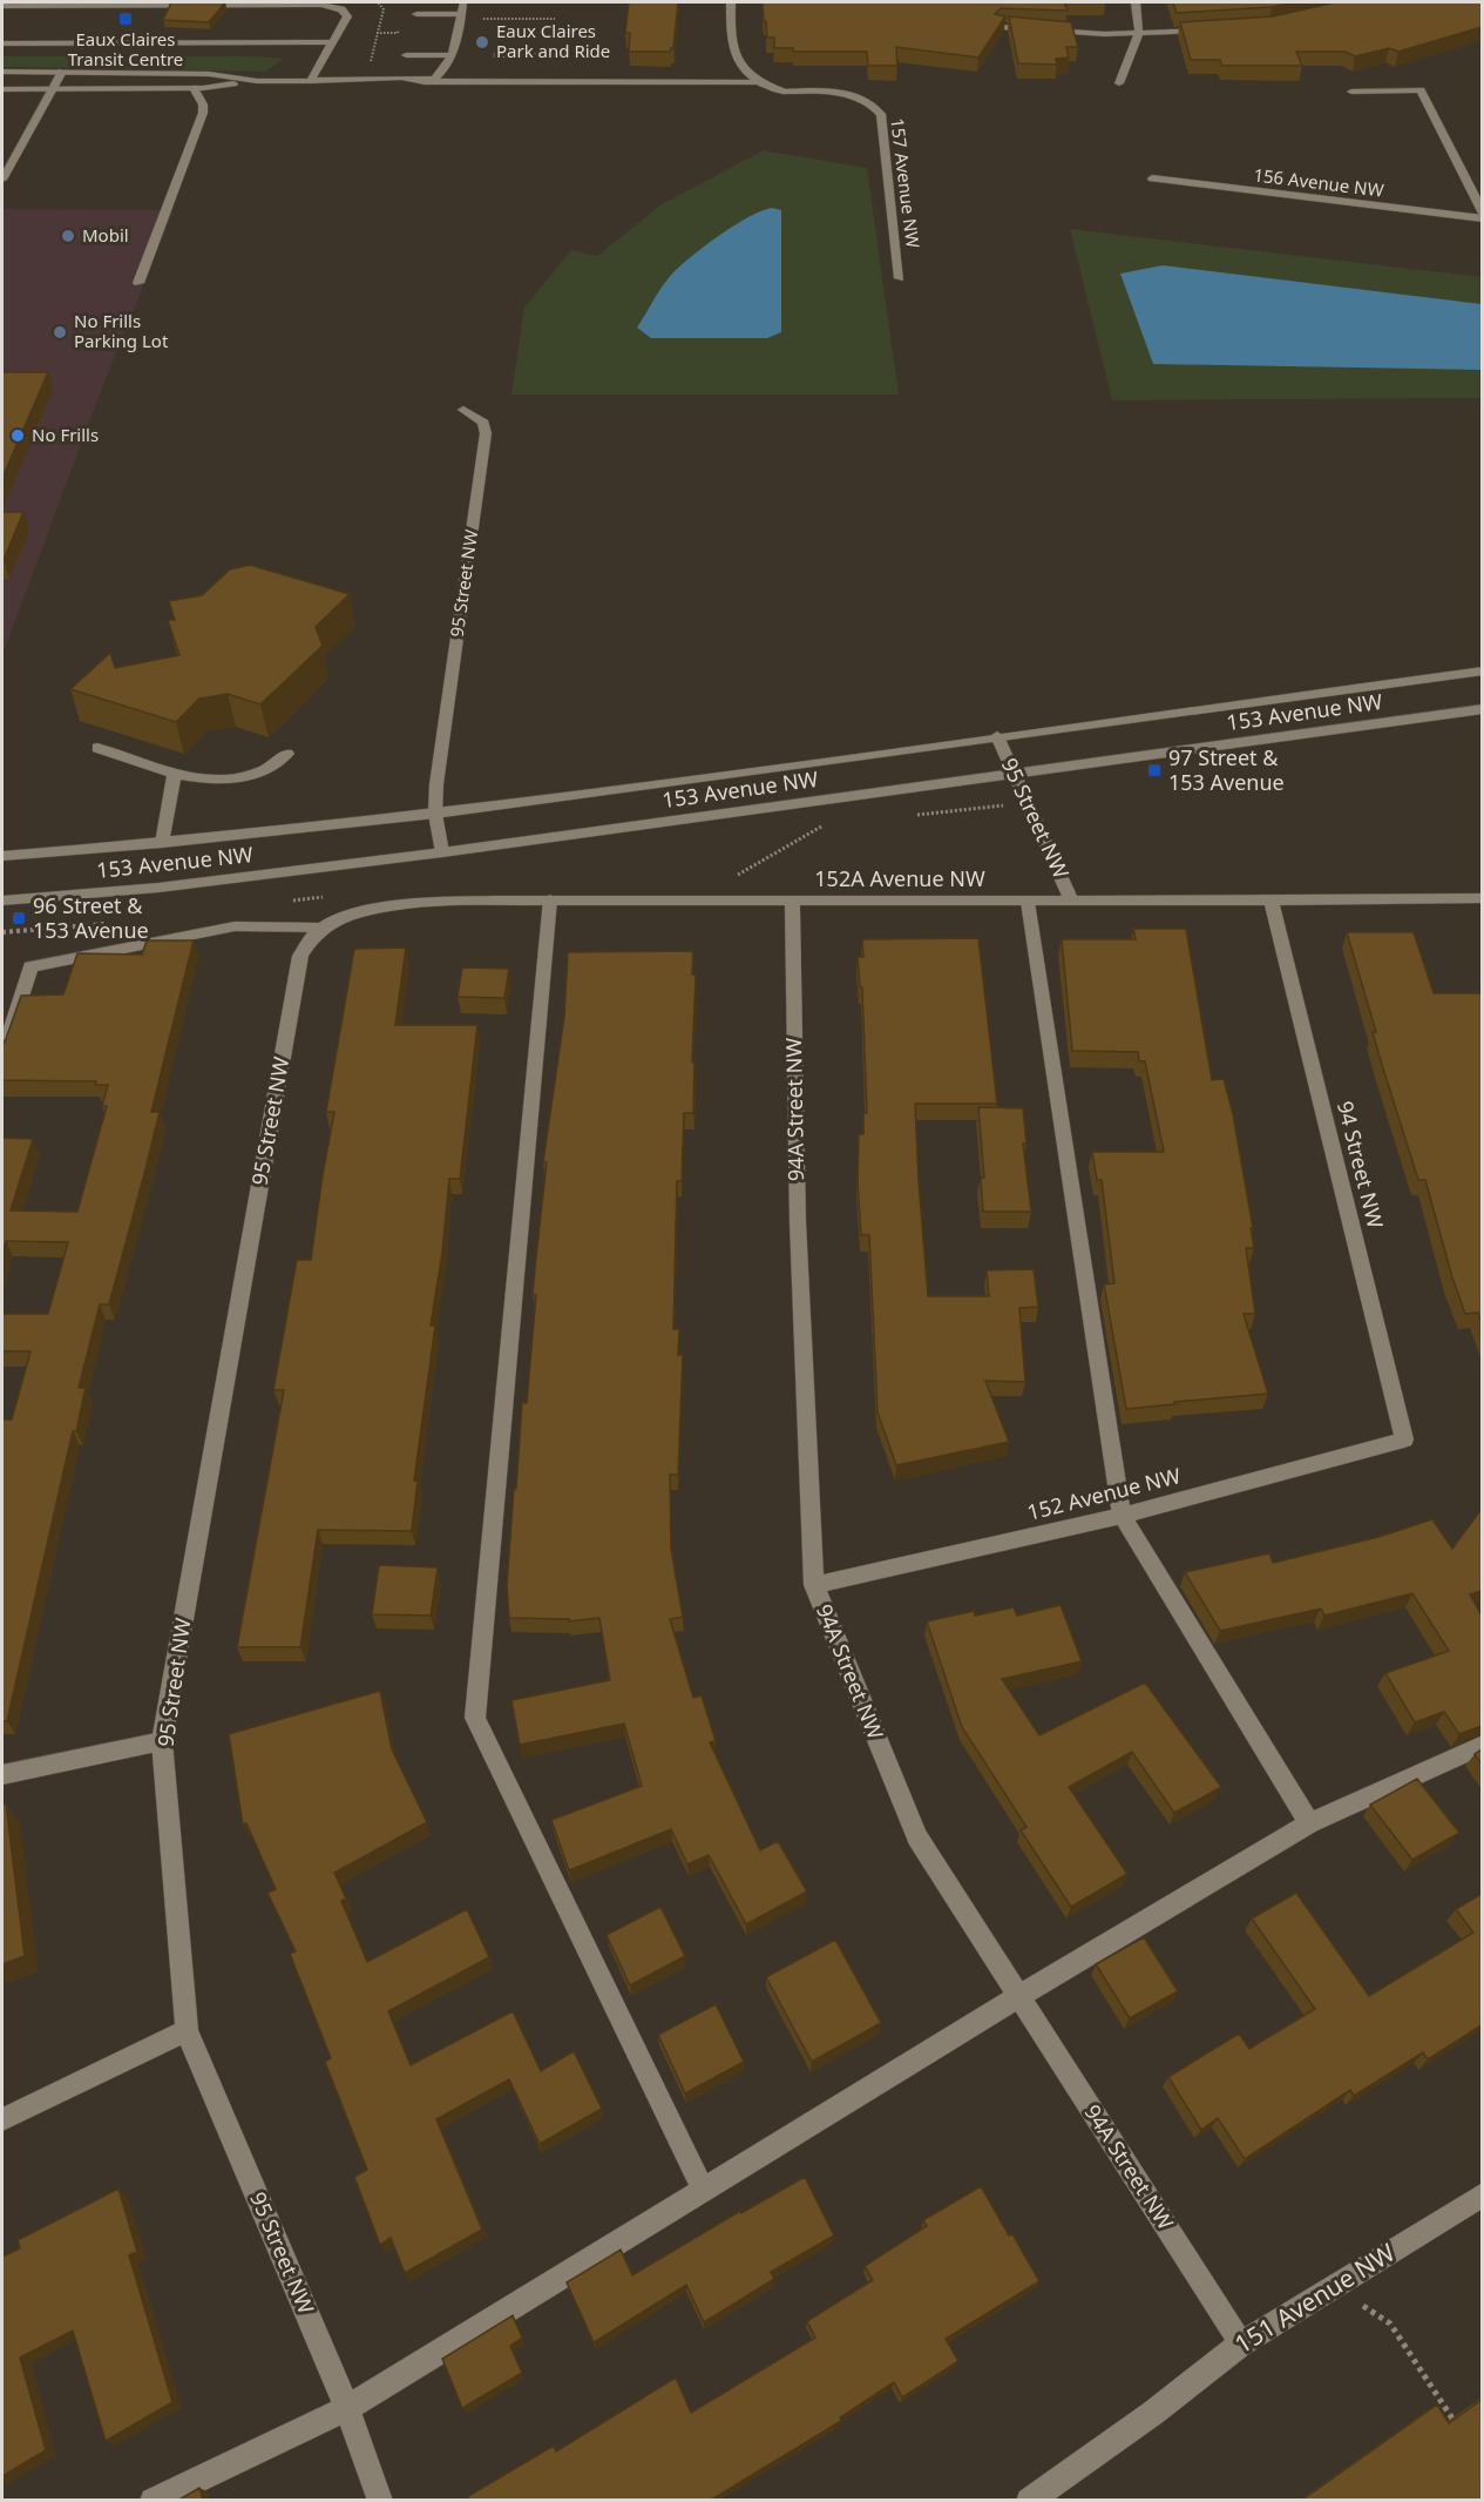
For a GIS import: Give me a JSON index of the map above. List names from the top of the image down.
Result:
{
  "streets": {
    "street": [
      "157 Avenue NW",
      "156 Avenue NW",
      "95 Street NW",
      "153 Avenue NW",
      "152A Avenue NW",
      "94A Street NW",
      "94 Street NW",
      "152 Avenue NW",
      "151 Avenue NW"
    ]
  },
  "crossings": [
    ["95 Street NW", "153 Avenue NW"],
    ["95 Street NW", "152A Avenue NW"],
    ["152A Avenue NW", "94A Street NW"],
    ["152A Avenue NW", "94 Street NW"],
    ["94A Street NW", "152 Avenue NW"],
    ["94A Street NW", "151 Avenue NW"],
    ["94 Street NW", "152 Avenue NW"]
  ],
  "places": {
    "transit": ["Eaux Claires Transit Centre", "97 Street & 153 Avenue", "96 Street & 153 Avenue"],
    "other": [
      "Eaux Claires Park and Ride",
      "Mobil",
      "No Frills Parking Lot",
      "No Frills"
    ]
  }
}
